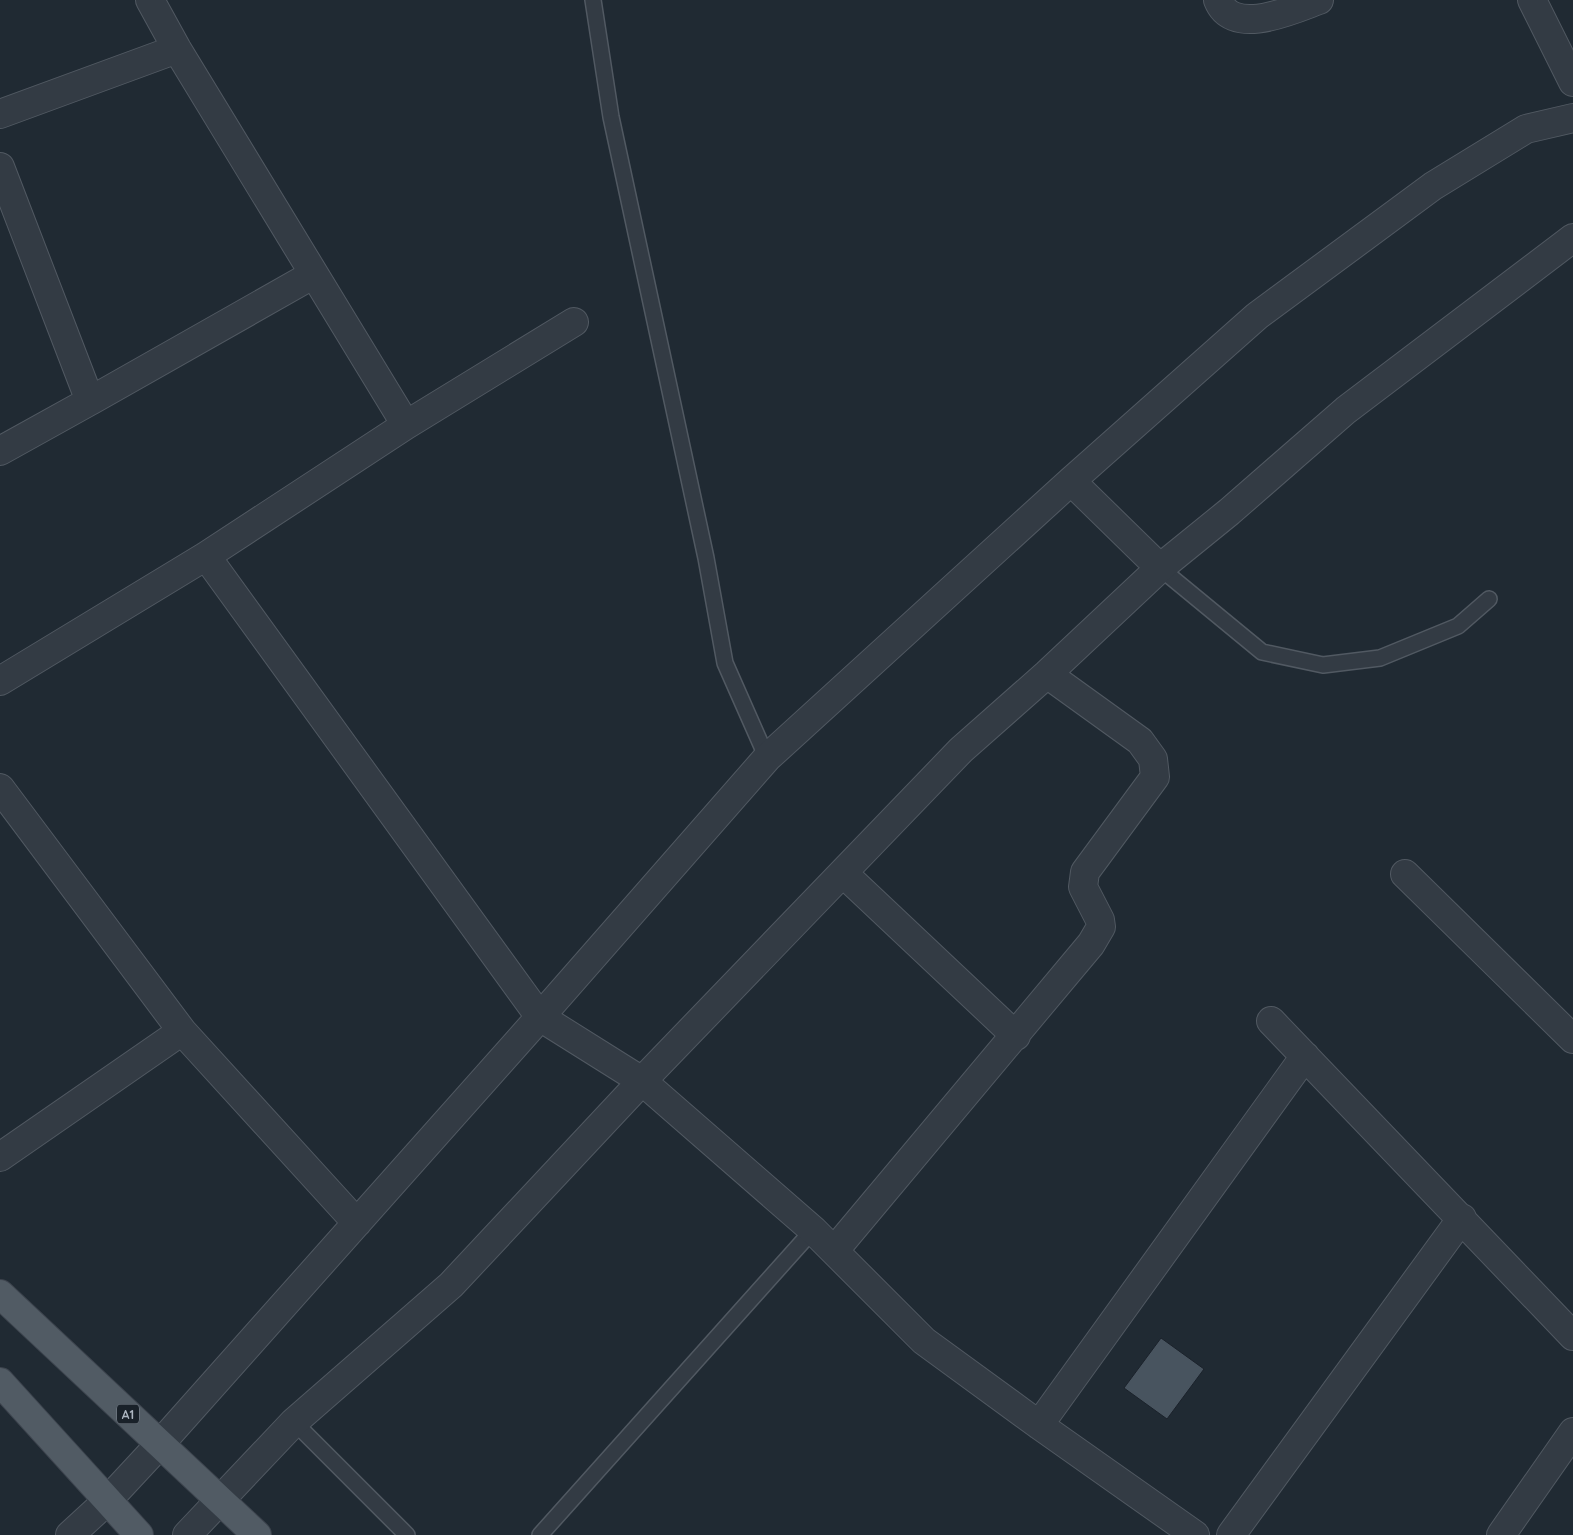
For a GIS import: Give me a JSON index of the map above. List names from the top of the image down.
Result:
{
  "streets": {
    "main road": ["A1"]
  }
}
